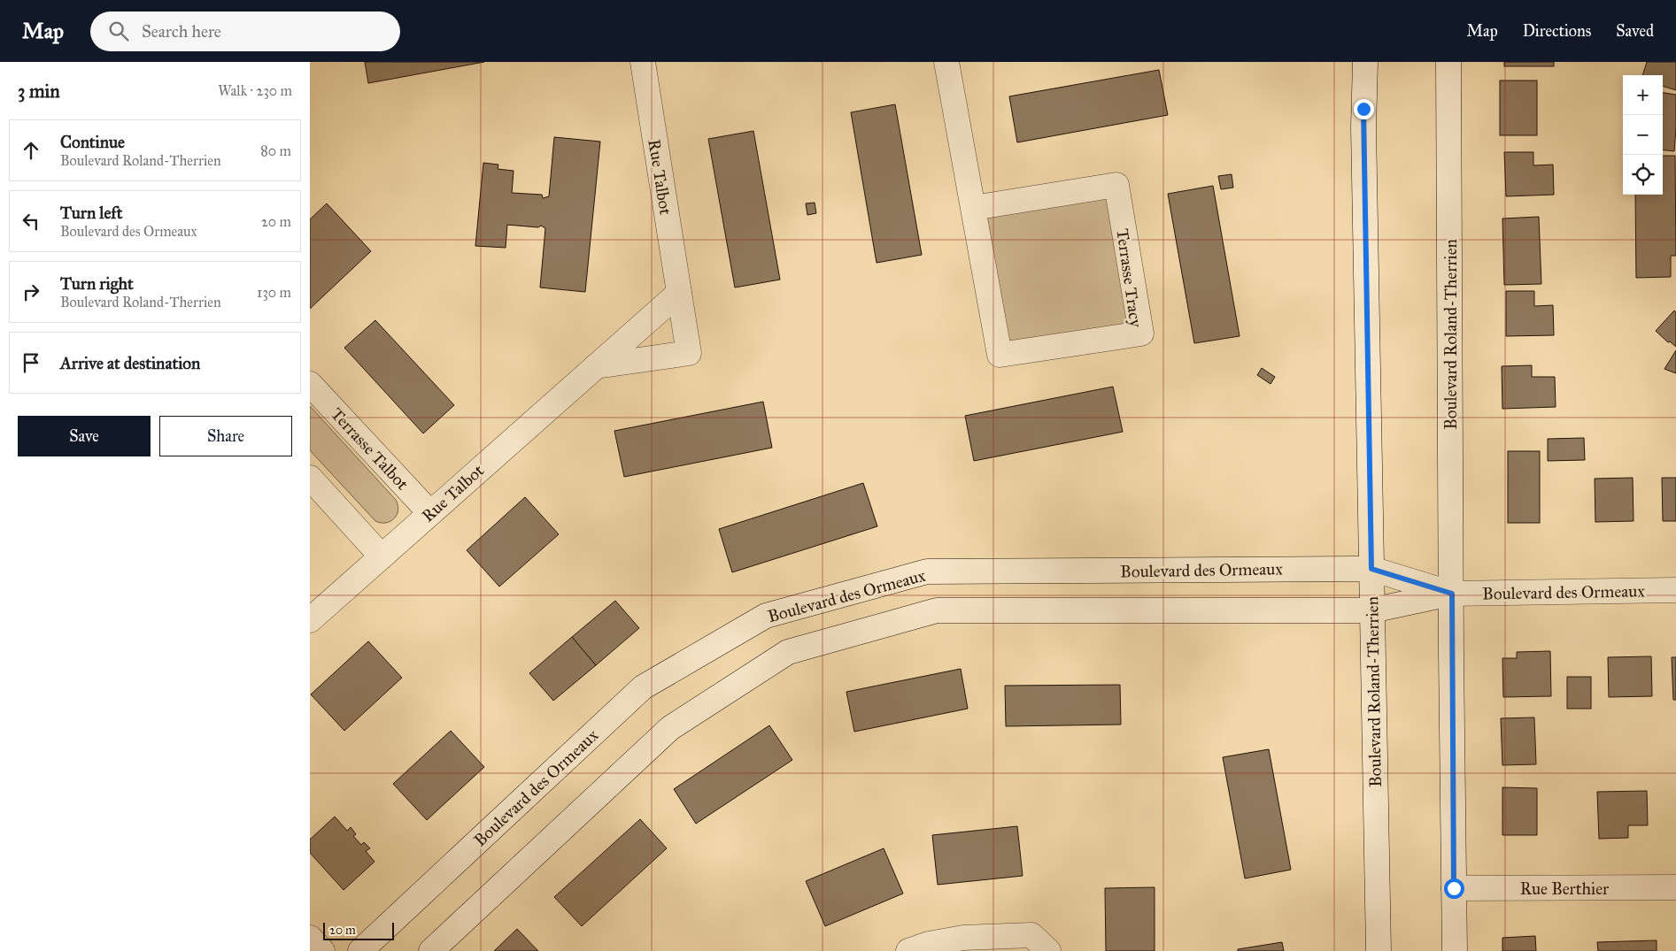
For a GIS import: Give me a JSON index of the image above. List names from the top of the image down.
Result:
{
  "streets": {
    "street": [
      "Rue Talbot",
      "Terrasse Tracy",
      "Boulevard Roland-Therrien",
      "Terrasse Talbot",
      "Boulevard des Ormeaux",
      "Rue Berthier"
    ]
  },
  "crossings": [
    ["Rue Talbot", "Terrasse Talbot"],
    ["Boulevard Roland-Therrien", "Boulevard des Ormeaux"],
    ["Boulevard Roland-Therrien", "Rue Berthier"]
  ],
  "scale_bar": "20 m",
  "page": {
    "header": "Map",
    "search": "Search here",
    "nav": ["Map", "Directions", "Saved"],
    "heading": ["3 min", "Walk · 230 m"],
    "map_buttons": ["+", "−"],
    "list": [
      ["Continue", "Boulevard Roland-Therrien", "80 m"],
      ["Turn left", "Boulevard des Ormeaux", "20 m"],
      ["Turn right", "Boulevard Roland-Therrien", "130 m"],
      "Arrive at destination"
    ],
    "buttons": ["Save", "Share"],
    "scale": "20 m"
  }
}
